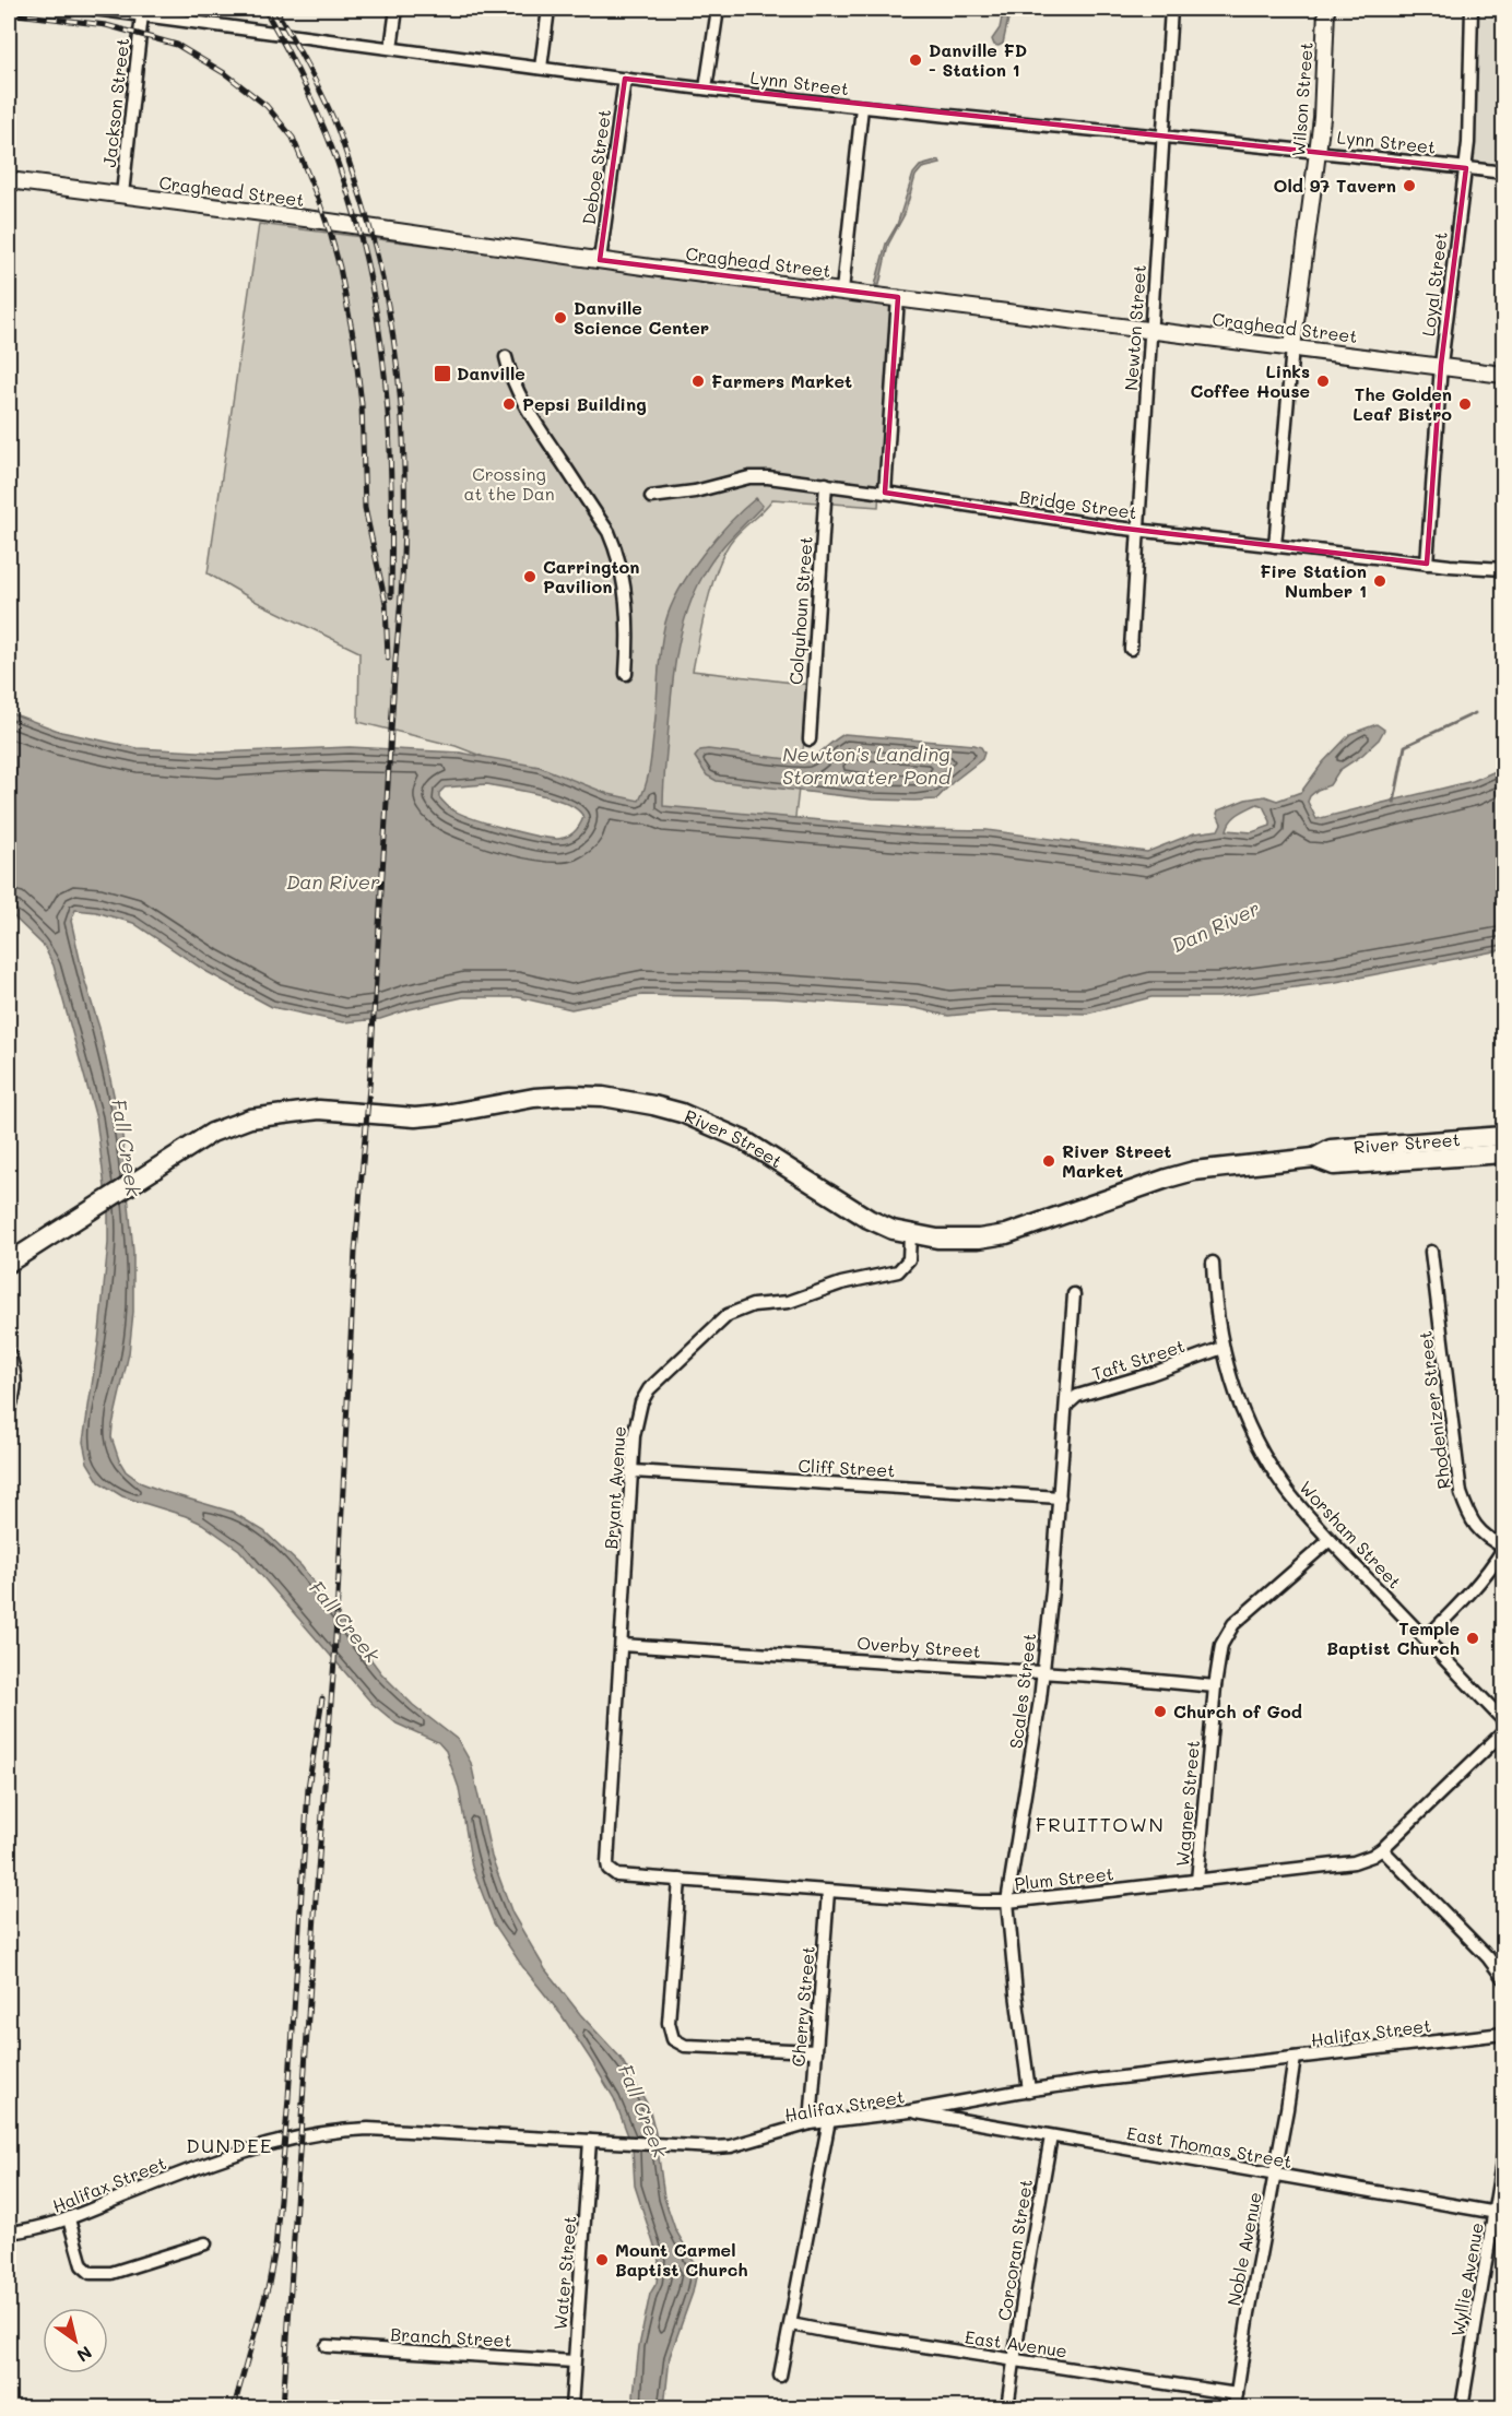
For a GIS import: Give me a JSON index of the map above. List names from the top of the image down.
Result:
{
  "streets": {
    "main road": ["Wilson Street", "Craghead Street", "River Street"],
    "street": [
      "Lynn Street",
      "Jackson Street",
      "Deboe Street",
      "Loyal Street",
      "Newton Street",
      "Bridge Street",
      "Colquhoun Street",
      "Taft Street",
      "Rhodenizer Street",
      "Cliff Street",
      "Bryant Avenue",
      "Worsham Street",
      "Overby Street",
      "Scales Street",
      "Wagner Street",
      "Plum Street",
      "Cherry Street",
      "Halifax Street",
      "East Thomas Street",
      "Noble Avenue",
      "Corcoran Street",
      "Water Street",
      "Wyllie Avenue",
      "Branch Street",
      "East Avenue"
    ]
  },
  "crossings": [
    ["Lynn Street", "Wilson Street"],
    ["Lynn Street", "Jackson Street"],
    ["Lynn Street", "Deboe Street"],
    ["Lynn Street", "Loyal Street"],
    ["Lynn Street", "Newton Street"],
    ["Wilson Street", "Craghead Street"],
    ["Wilson Street", "Bridge Street"],
    ["Jackson Street", "Craghead Street"],
    ["Deboe Street", "Craghead Street"],
    ["Craghead Street", "Loyal Street"],
    ["Craghead Street", "Newton Street"],
    ["Loyal Street", "Bridge Street"],
    ["Newton Street", "Bridge Street"],
    ["Bridge Street", "Colquhoun Street"],
    ["River Street", "Bryant Avenue"],
    ["Taft Street", "Worsham Street"],
    ["Taft Street", "Scales Street"],
    ["Rhodenizer Street", "Worsham Street"],
    ["Cliff Street", "Bryant Avenue"],
    ["Cliff Street", "Scales Street"],
    ["Bryant Avenue", "Overby Street"],
    ["Bryant Avenue", "Plum Street"],
    ["Worsham Street", "Wagner Street"],
    ["Overby Street", "Scales Street"],
    ["Overby Street", "Wagner Street"],
    ["Scales Street", "Plum Street"],
    ["Scales Street", "Halifax Street"],
    ["Wagner Street", "Plum Street"],
    ["Plum Street", "Cherry Street"],
    ["Cherry Street", "Halifax Street"],
    ["Halifax Street", "East Thomas Street"],
    ["Halifax Street", "Noble Avenue"],
    ["Halifax Street", "Water Street"],
    ["East Thomas Street", "Noble Avenue"],
    ["East Thomas Street", "Corcoran Street"],
    ["East Thomas Street", "Wyllie Avenue"],
    ["Noble Avenue", "East Avenue"],
    ["Corcoran Street", "East Avenue"],
    ["Water Street", "Branch Street"]
  ],
  "districts": ["FRUITTOWN", "DUNDEE"],
  "water": ["Newton's Landing Stormwater Pond", "Dan River", "Fall Creek"],
  "parks": ["Crossing at the Dan"],
  "places": {
    "other": [
      "Danville FD - Station 1",
      "Old 97 Tavern",
      "Danville Science Center",
      "Farmers Market",
      "Links Coffee House",
      "Pepsi Building",
      "The Golden Leaf Bistro",
      "Carrington Pavilion",
      "Fire Station Number 1",
      "River Street Market",
      "Temple Baptist Church",
      "Church of God",
      "Mount Carmel Baptist Church"
    ],
    "transit": ["Danville"]
  },
  "north": "bottom right"
}
